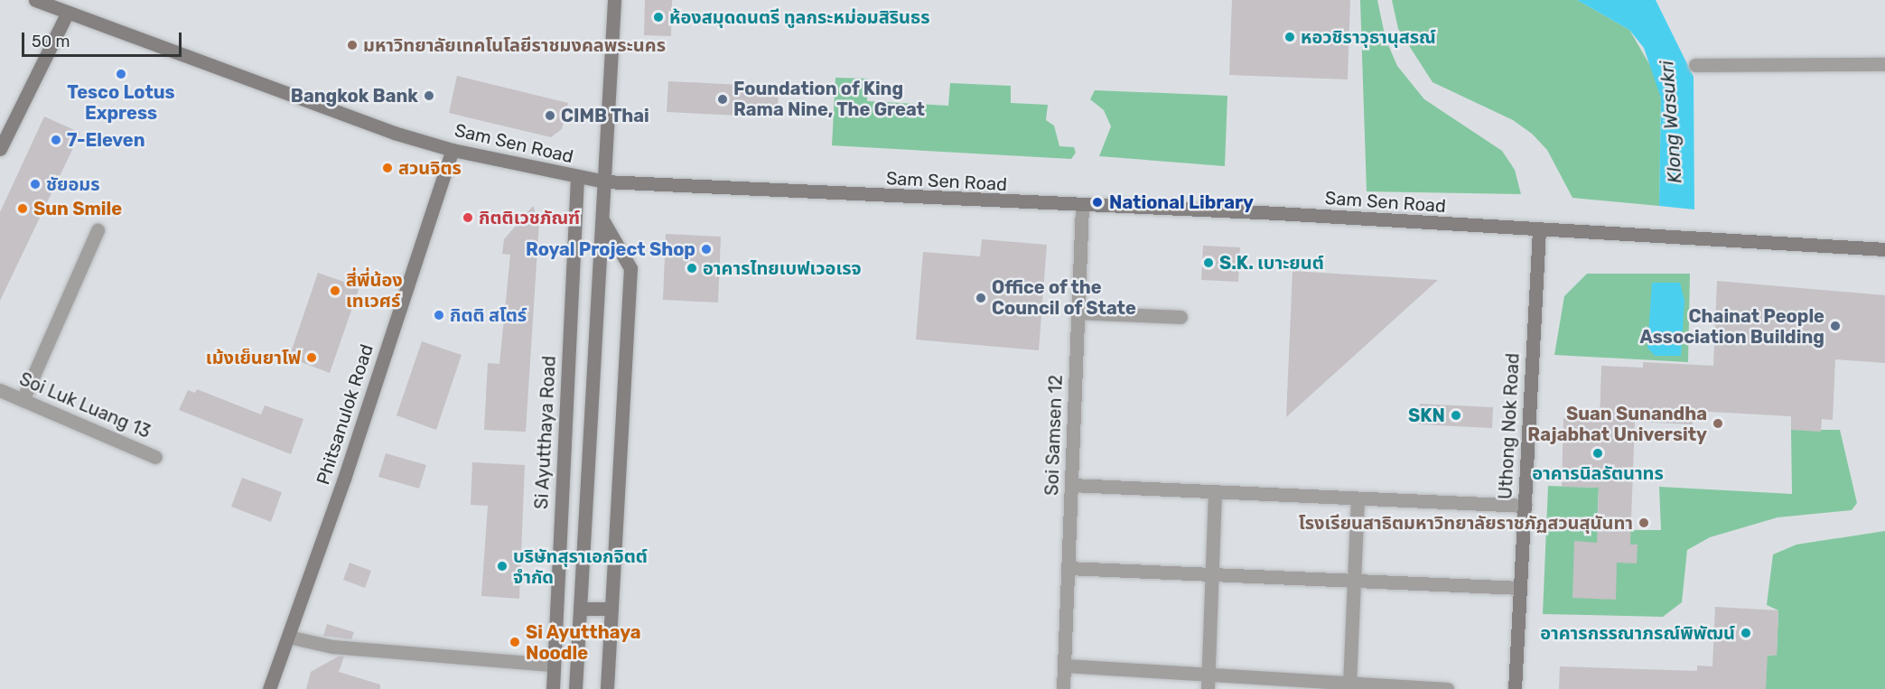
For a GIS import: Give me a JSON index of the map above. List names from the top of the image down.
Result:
{
  "streets": {
    "main road": [
      "Sam Sen Road",
      "Phitsanulok Road",
      "Uthong Nok Road",
      "Si Ayutthaya Road"
    ],
    "street": ["Soi Luk Luang 13", "Soi Samsen 12"]
  },
  "crossings": [
    ["Sam Sen Road", "Phitsanulok Road"],
    ["Sam Sen Road", "Uthong Nok Road"],
    ["Sam Sen Road", "Si Ayutthaya Road"],
    ["Sam Sen Road", "Soi Samsen 12"]
  ],
  "water": ["Klong Wasukri"],
  "places": [
    "ห้องสมุดดนตรี ทูลกระหม่อมสิรินธร",
    "หอวชิราวุธานุสรณ์",
    "มหาวิทยาลัยเทคโนโลยีราชมงคลพระนคร",
    "Tesco Lotus Express",
    "Bangkok Bank",
    "Foundation of King Rama Nine, The Great",
    "CIMB Thai",
    "7-Eleven",
    "สวนจิตร",
    "ชัยอมร",
    "National Library",
    "Sun Smile",
    "กิตติเวชภัณฑ์",
    "Royal Project Shop",
    "S.K. เบาะยนต์",
    "อาคารไทยเบฟเวอเรจ",
    "สี่พี่น้อง เทเวศร์",
    "Office of the Council of State",
    "กิตติ สโตร์",
    "Chainat People Association Building",
    "เม้งเย็นยาโฟ",
    "SKN",
    "Suan Sunandha Rajabhat University",
    "อาคารนิลรัตนาทร",
    "โรงเรียนสาธิตมหาวิทยาลัยราชภัฏสวนสุนันทา",
    "บริษัทสุราเอกจิตต์ จำกัด",
    "อาคารกรรณาภรณ์พิพัฒน์",
    "Si Ayutthaya Noodle"
  ],
  "scale_bar": "50 m"
}
